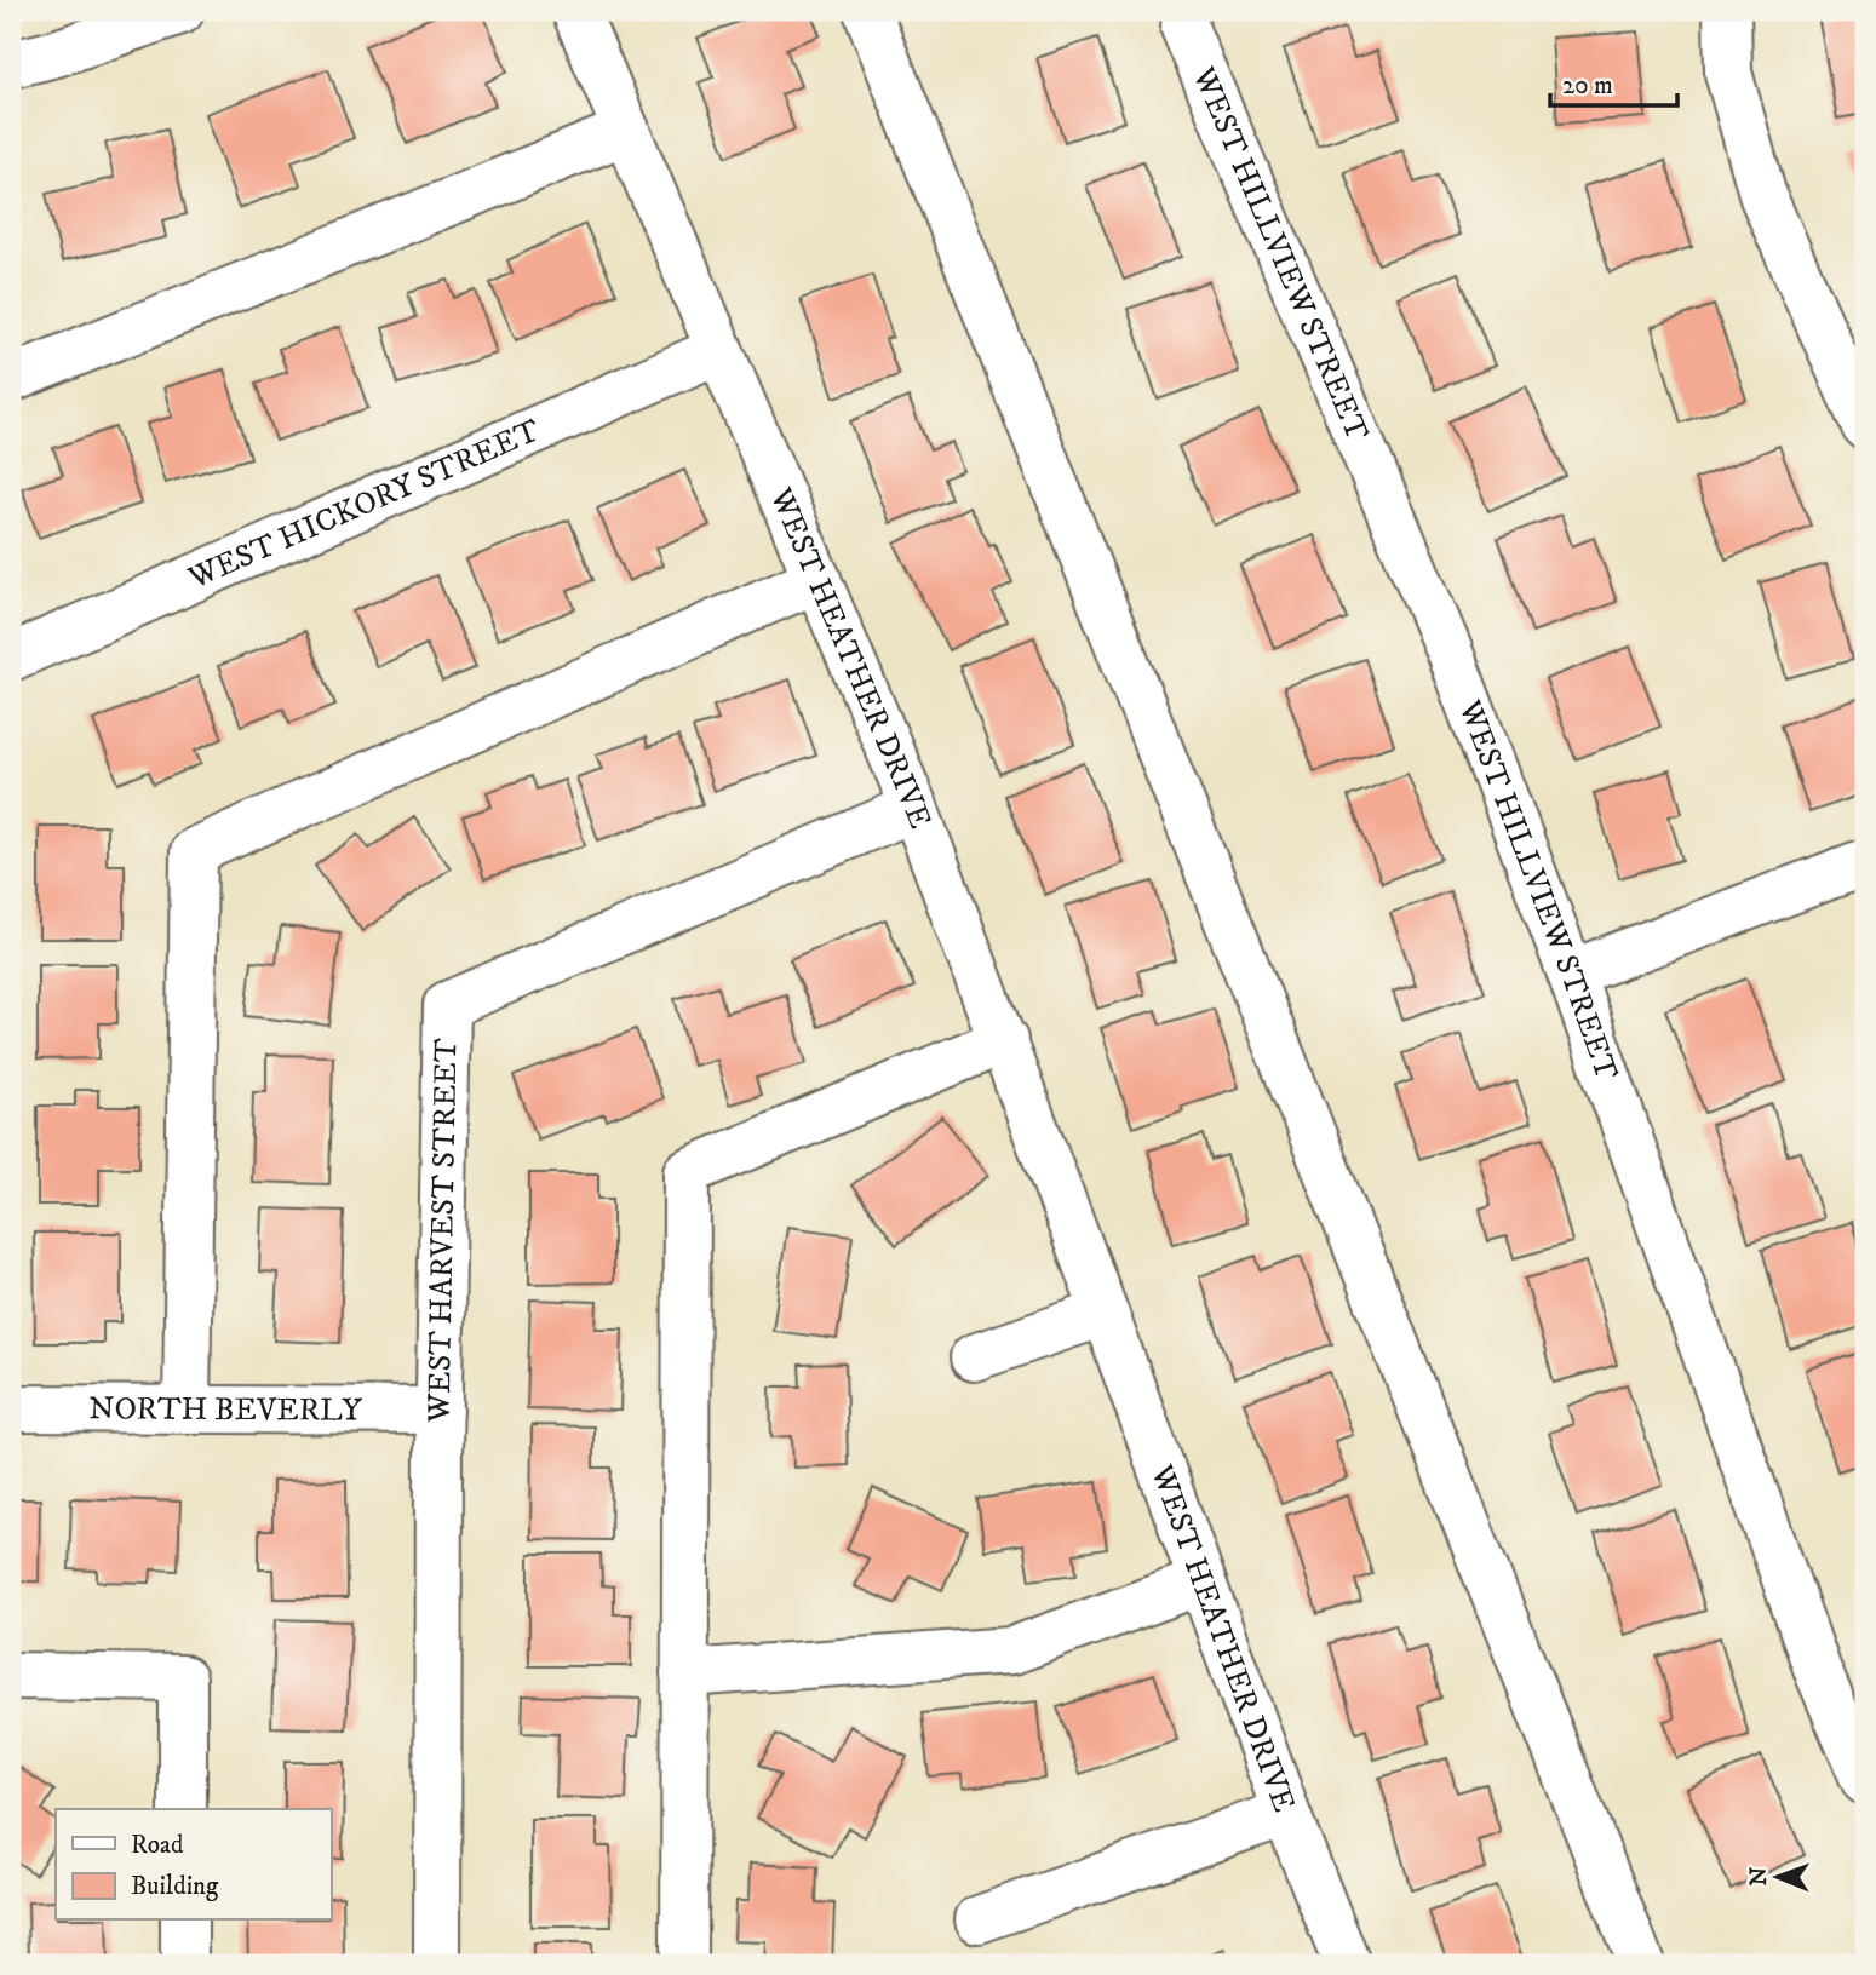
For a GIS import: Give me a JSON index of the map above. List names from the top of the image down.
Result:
{
  "streets": {
    "street": [
      "WEST HILLVIEW STREET",
      "WEST HICKORY STREET",
      "WEST HEATHER DRIVE",
      "WEST HARVEST STREET",
      "NORTH BEVERLY"
    ]
  },
  "crossings": [
    ["WEST HICKORY STREET", "WEST HEATHER DRIVE"],
    ["WEST HEATHER DRIVE", "WEST HARVEST STREET"],
    ["WEST HARVEST STREET", "NORTH BEVERLY"]
  ],
  "legend": ["Road", "Building"],
  "scale_bar": "20 m",
  "north": "left"
}
